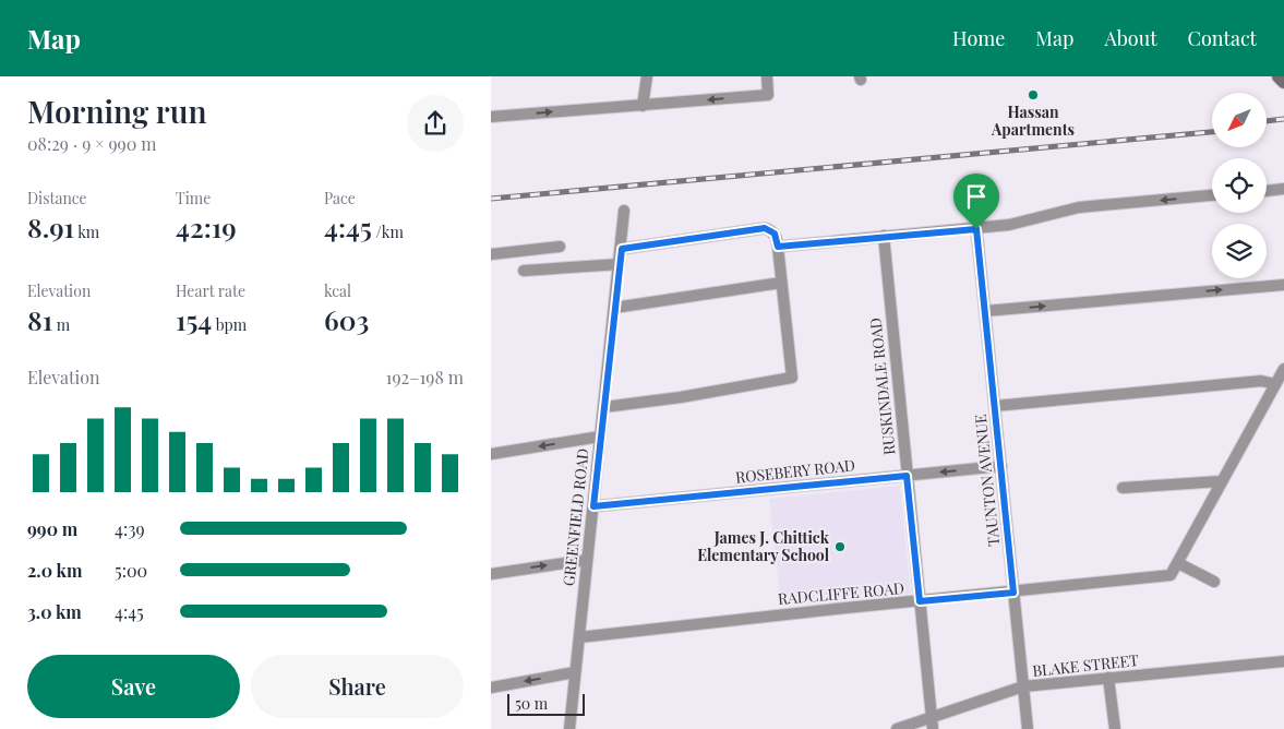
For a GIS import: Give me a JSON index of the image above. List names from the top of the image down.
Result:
{
  "streets": {
    "street": [
      "RUSKINDALE ROAD",
      "ROSEBERY ROAD",
      "TAUNTON AVENUE",
      "GREENFIELD ROAD",
      "RADCLIFFE ROAD",
      "BLAKE STREET"
    ]
  },
  "crossings": [
    ["RUSKINDALE ROAD", "ROSEBERY ROAD"],
    ["RUSKINDALE ROAD", "RADCLIFFE ROAD"],
    ["RUSKINDALE ROAD", "BLAKE STREET"],
    ["ROSEBERY ROAD", "TAUNTON AVENUE"],
    ["ROSEBERY ROAD", "GREENFIELD ROAD"],
    ["TAUNTON AVENUE", "RADCLIFFE ROAD"],
    ["TAUNTON AVENUE", "BLAKE STREET"],
    ["GREENFIELD ROAD", "RADCLIFFE ROAD"]
  ],
  "places": ["Hassan Apartments", "James J. Chittick Elementary School"],
  "scale_bar": "50 m",
  "north": "bottom left",
  "page": {
    "header": "Map",
    "nav": [
      "Home",
      "Map",
      "About",
      "Contact"
    ],
    "heading": ["Morning run", "08:29 · 9 × 990 m"],
    "stats": [
      ["Distance", "8.91 km"],
      ["Time", "42:19"],
      ["Pace", "4:45 /km"],
      ["Elevation", "81 m"],
      ["Heart rate", "154 bpm"],
      ["kcal", "603"]
    ],
    "chart": ["Elevation", "192–198 m"],
    "list": [
      {
        "name": "990 m",
        "note": "4:39"
      },
      {
        "name": "2.0 km",
        "note": "5:00"
      },
      {
        "name": "3.0 km",
        "note": "4:45"
      }
    ],
    "buttons": ["Save", "Share"],
    "scale": "50 m"
  }
}
